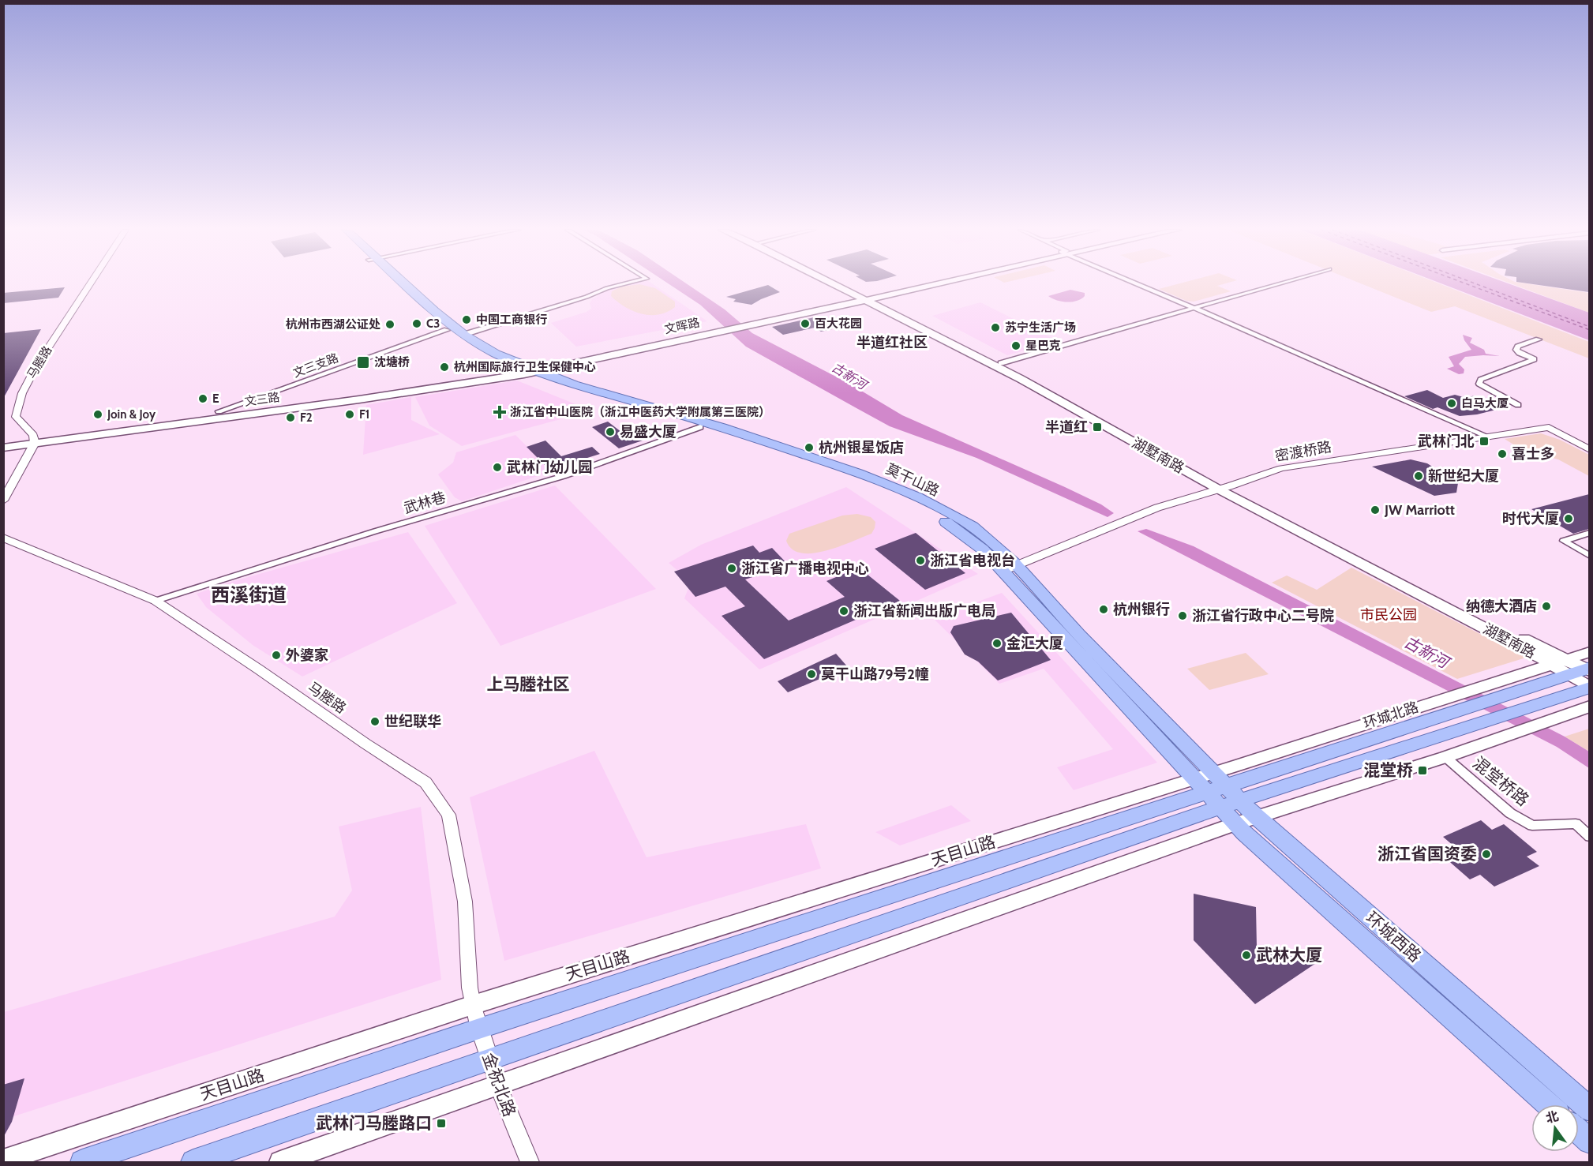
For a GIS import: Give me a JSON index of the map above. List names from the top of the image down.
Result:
{
  "streets": {
    "main road": [
      "文晖路",
      "文三路",
      "湖墅南路",
      "莫干山路",
      "环城北路",
      "天目山路",
      "环城西路"
    ],
    "street": [
      "马塍路",
      "文三支路",
      "密渡桥路",
      "武林巷",
      "混堂桥路",
      "金祝北路"
    ]
  },
  "crossings": [
    ["文晖路", "文三路"],
    ["文晖路", "湖墅南路"],
    ["文晖路", "莫干山路"],
    ["马塍路", "文三路"],
    ["马塍路", "武林巷"],
    ["马塍路", "天目山路"],
    ["马塍路", "金祝北路"],
    ["文三支路", "文三路"],
    ["文三支路", "莫干山路"],
    ["文三路", "莫干山路"],
    ["密渡桥路", "湖墅南路"],
    ["密渡桥路", "莫干山路"],
    ["湖墅南路", "环城北路"],
    ["莫干山路", "武林巷"],
    ["莫干山路", "环城北路"],
    ["莫干山路", "天目山路"],
    ["莫干山路", "环城西路"],
    ["环城北路", "天目山路"],
    ["环城北路", "环城西路"],
    ["天目山路", "环城西路"],
    ["天目山路", "金祝北路"]
  ],
  "districts": ["半道红社区", "西溪街道", "上马塍社区"],
  "water": ["古新河"],
  "parks": ["市民公园"],
  "places": {
    "other": [
      "中国工商银行",
      "C3",
      "百大花园",
      "杭州市西湖公证处",
      "苏宁生活广场",
      "星巴克",
      "杭州国际旅行卫生保健中心",
      "E",
      "白马大厦",
      "Join & Joy",
      "F1",
      "F2",
      "易盛大厦",
      "杭州银星饭店",
      "喜士多",
      "武林门幼儿园",
      "新世纪大厦",
      "JW Marriott",
      "时代大厦",
      "浙江省电视台",
      "浙江省广播电视中心",
      "纳德大酒店",
      "杭州银行",
      "浙江省新闻出版广电局",
      "浙江省行政中心二号院",
      "金汇大厦",
      "外婆家",
      "莫干山路79号2幢",
      "世纪联华",
      "浙江省国资委",
      "武林大厦"
    ],
    "transit": [
      "沈塘桥",
      "半道红",
      "武林门北",
      "混堂桥",
      "武林门马塍路口"
    ],
    "health": ["浙江省中山医院（浙江中医药大学附属第三医院）"]
  },
  "north": "top"
}
